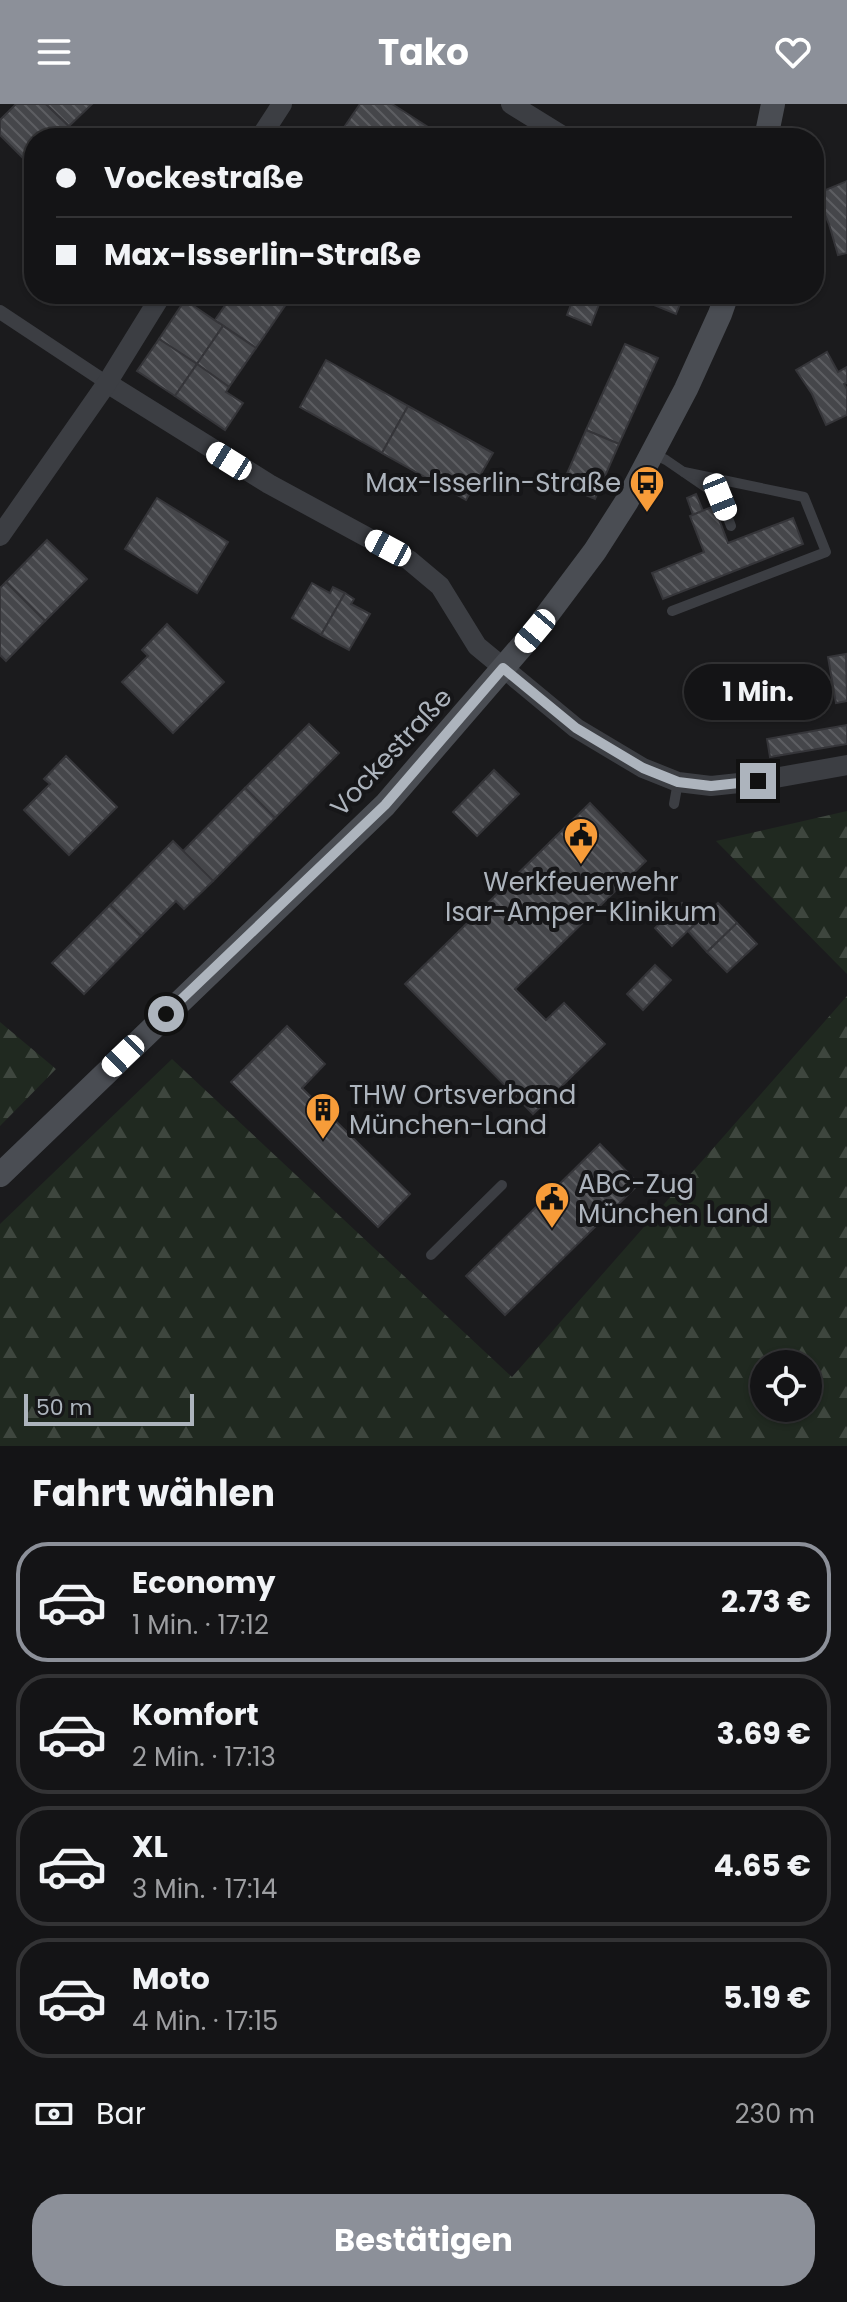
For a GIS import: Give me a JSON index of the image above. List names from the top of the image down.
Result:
{
  "streets": {
    "main road": ["Vockestraße"]
  },
  "places": {
    "bus stop": ["Max-Isserlin-Straße"],
    "public building": ["Werkfeuerwehr Isar-Amper-Klinikum", "ABC-Zug München Land"],
    "building": ["THW Ortsverband München-Land"]
  },
  "scale_bar": "50 m",
  "page": {
    "header": "Tako",
    "banner": ["Vockestraße", "Max-Isserlin-Straße"],
    "bubble": "1 Min.",
    "scale": "50 m",
    "heading": "Fahrt wählen",
    "list": [
      {
        "name": "Economy",
        "note": "1 Min. · 17:12",
        "value": "2.73 €"
      },
      {
        "name": "Komfort",
        "note": "2 Min. · 17:13",
        "value": "3.69 €"
      },
      {
        "name": "XL",
        "note": "3 Min. · 17:14",
        "value": "4.65 €"
      },
      {
        "name": "Moto",
        "note": "4 Min. · 17:15",
        "value": "5.19 €"
      }
    ],
    "pay": ["Bar", "230 m"],
    "buttons": "Bestätigen"
  }
}
